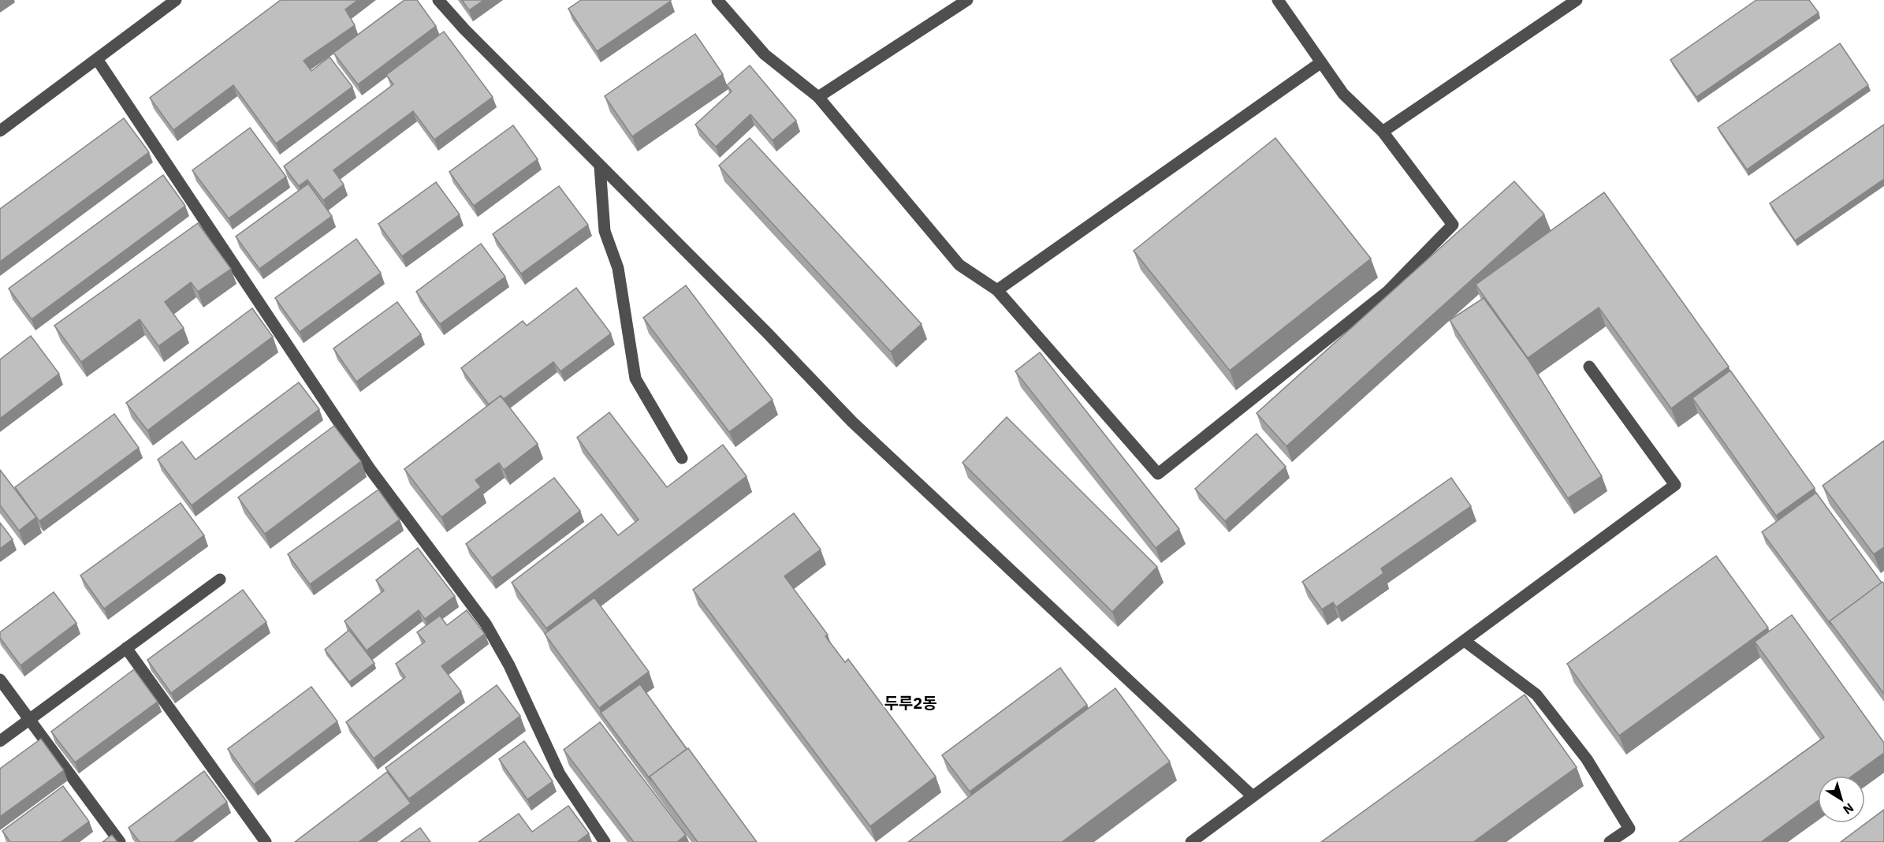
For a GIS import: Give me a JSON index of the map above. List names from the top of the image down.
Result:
{
  "districts": ["두루2동"],
  "north": "bottom right"
}
